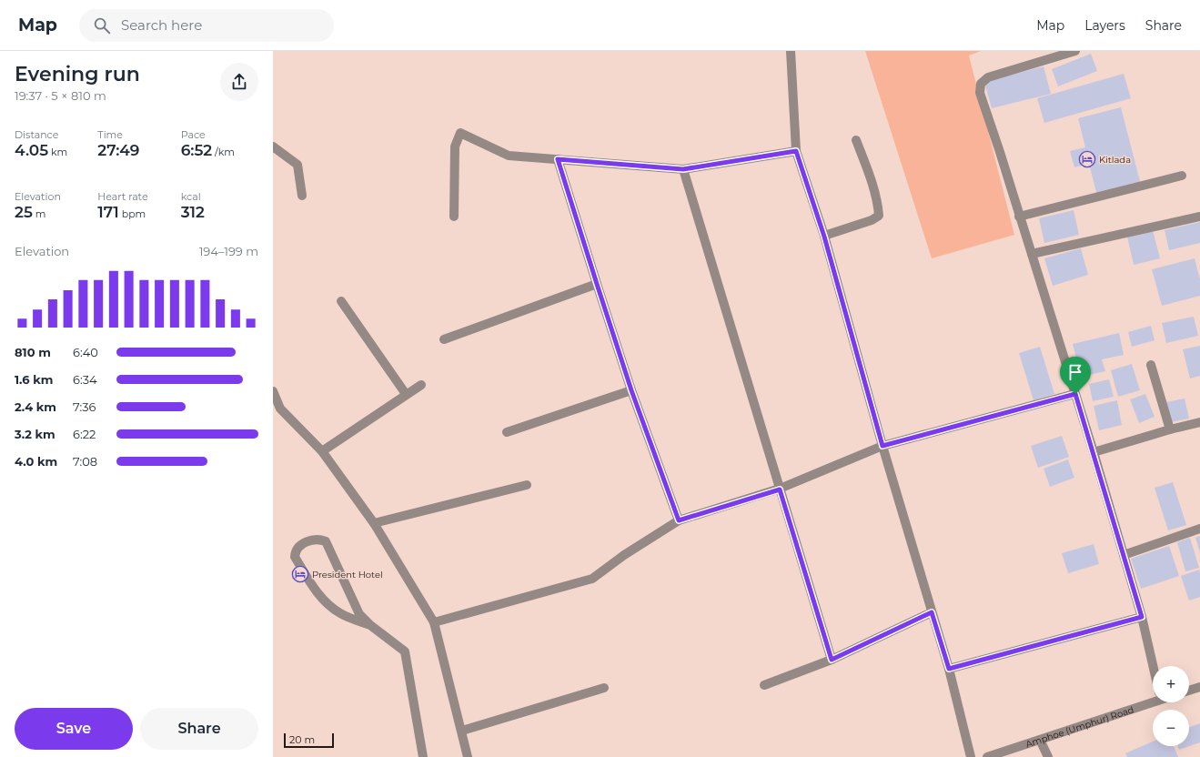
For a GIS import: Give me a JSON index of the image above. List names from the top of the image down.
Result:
{
  "streets": {
    "street": ["Amphoe (Umphur) Road"]
  },
  "places": {
    "hotel": ["Kitlada", "President Hotel"]
  },
  "scale_bar": "20 m",
  "page": {
    "header": "Map",
    "search": "Search here",
    "nav": ["Map", "Layers", "Share"],
    "heading": ["Evening run", "19:37 · 5 × 810 m"],
    "stats": [
      ["Distance", "4.05 km"],
      ["Time", "27:49"],
      ["Pace", "6:52 /km"],
      ["Elevation", "25 m"],
      ["Heart rate", "171 bpm"],
      ["kcal", "312"]
    ],
    "chart": ["Elevation", "194–199 m"],
    "list": [
      {
        "name": "810 m",
        "note": "6:40"
      },
      {
        "name": "1.6 km",
        "note": "6:34"
      },
      {
        "name": "2.4 km",
        "note": "7:36"
      },
      {
        "name": "3.2 km",
        "note": "6:22"
      },
      {
        "name": "4.0 km",
        "note": "7:08"
      }
    ],
    "map_buttons": ["+", "−"],
    "buttons": ["Save", "Share"],
    "scale": "20 m"
  }
}
